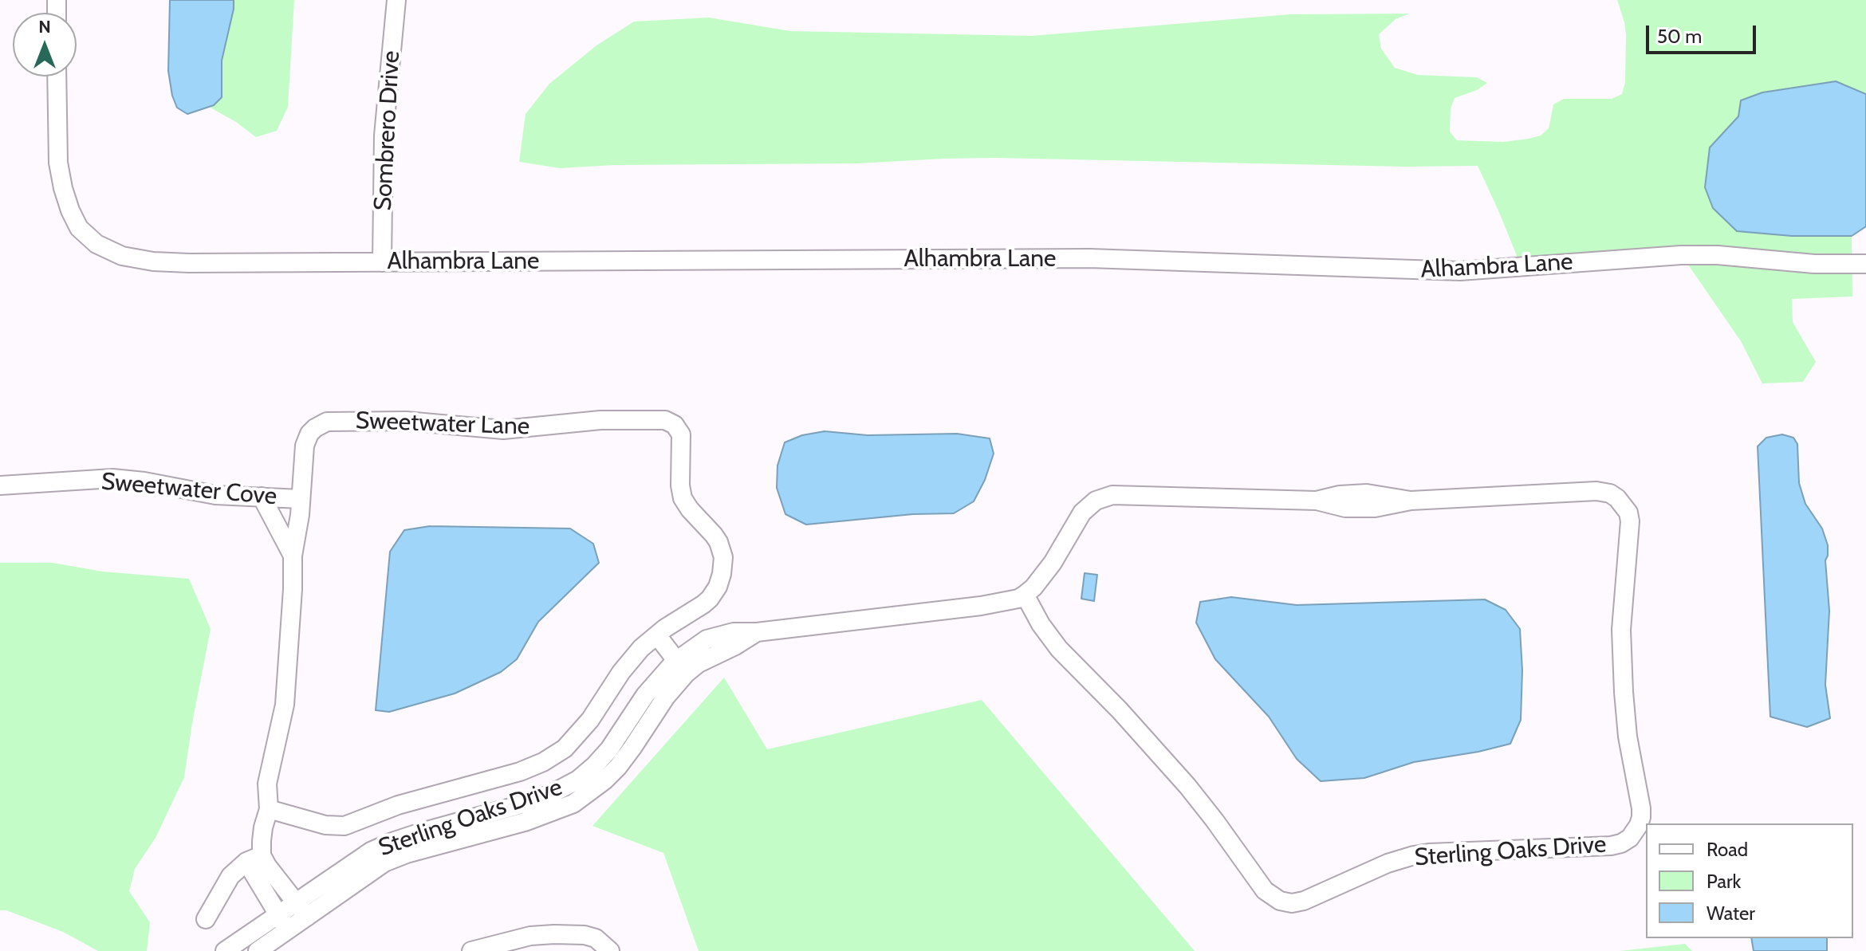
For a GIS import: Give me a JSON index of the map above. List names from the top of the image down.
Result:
{
  "streets": {
    "street": [
      "Sombrero Drive",
      "Alhambra Lane",
      "Sweetwater Lane",
      "Sweetwater Cove",
      "Sterling Oaks Drive"
    ]
  },
  "crossings": [
    ["Sombrero Drive", "Alhambra Lane"],
    ["Sweetwater Lane", "Sweetwater Cove"]
  ],
  "legend": ["Road", "Park", "Water"],
  "scale_bar": "50 m",
  "north": "top"
}
